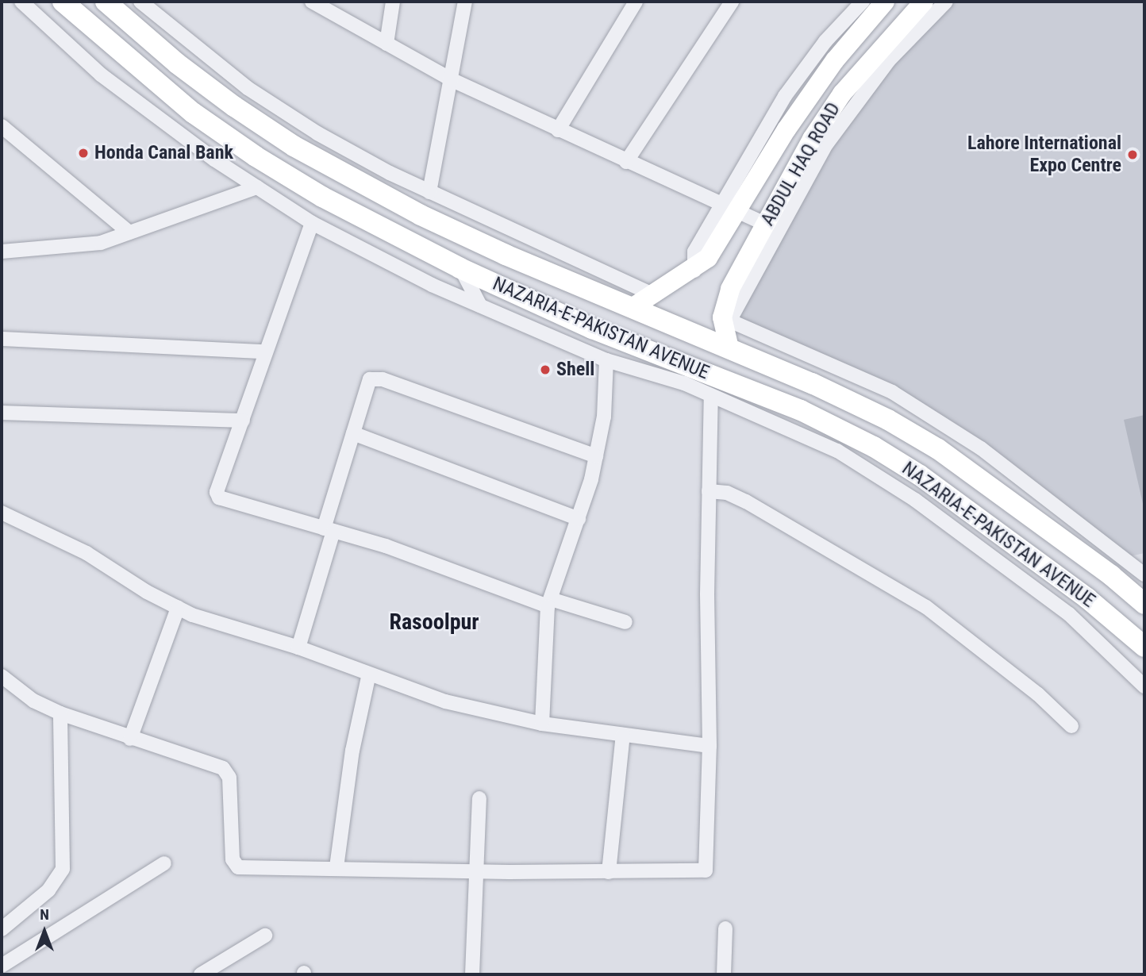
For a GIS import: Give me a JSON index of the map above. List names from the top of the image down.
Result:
{
  "streets": {
    "main road": ["ABDUL HAQ ROAD", "NAZARIA-E-PAKISTAN AVENUE"]
  },
  "crossings": [
    ["ABDUL HAQ ROAD", "NAZARIA-E-PAKISTAN AVENUE"]
  ],
  "districts": ["Rasoolpur"],
  "places": ["Honda Canal Bank", "Lahore International Expo Centre", "Shell"],
  "north": "top"
}
